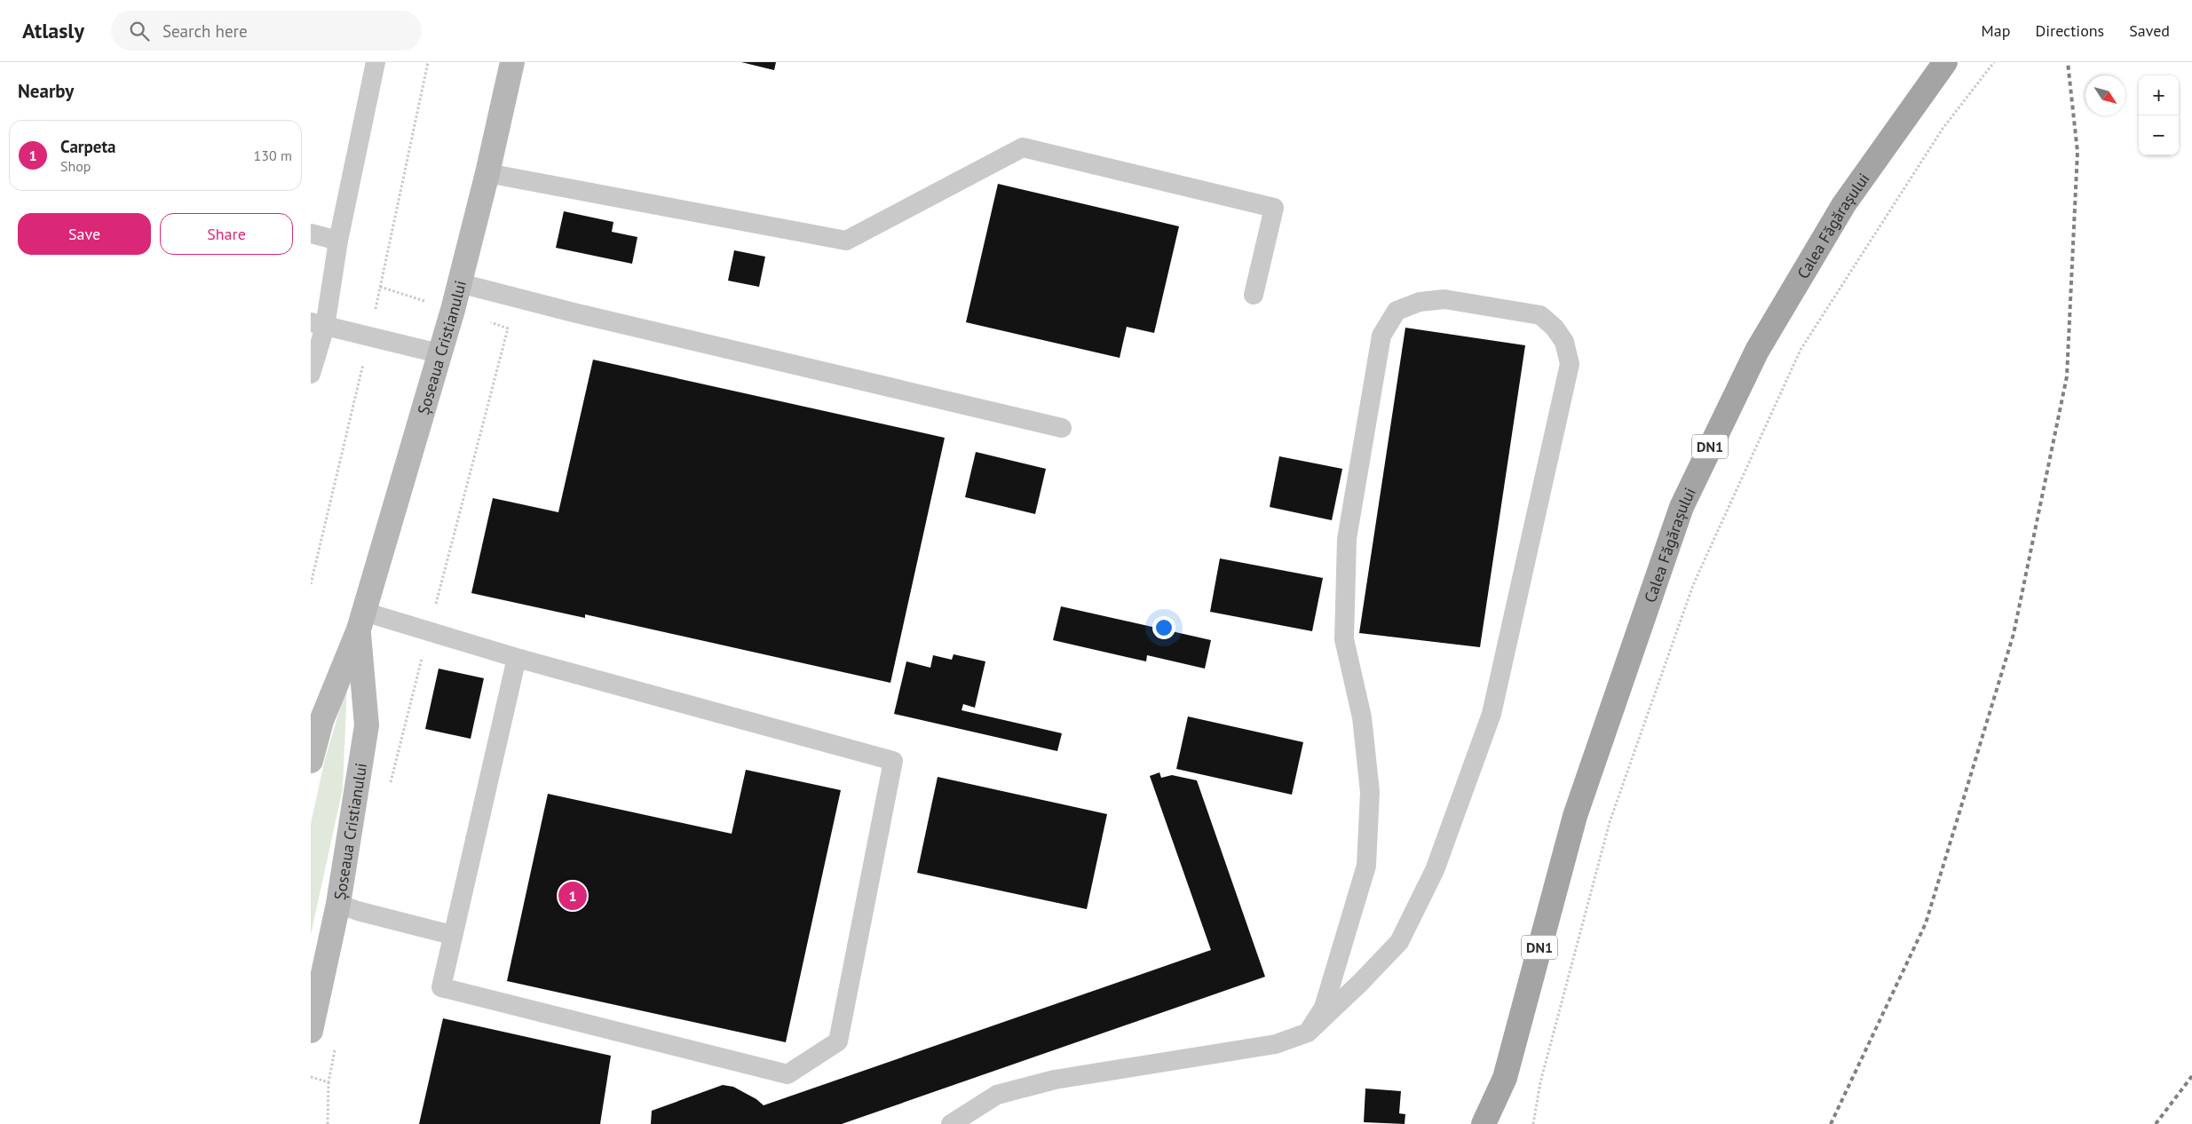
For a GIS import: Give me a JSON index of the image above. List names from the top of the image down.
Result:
{
  "streets": {
    "main road": ["Calea Făgărașului", "DN1"],
    "street": ["Șoseaua Cristianului"]
  },
  "north": "bottom right",
  "page": {
    "header": "Atlasly",
    "search": "Search here",
    "nav": ["Map", "Directions", "Saved"],
    "heading": "Nearby",
    "map_buttons": ["+", "−"],
    "list": [
      {
        "mark": "1",
        "name": "Carpeta",
        "note": "Shop",
        "value": "130 m"
      }
    ],
    "buttons": ["Save", "Share"],
    "pins": "1"
  }
}
